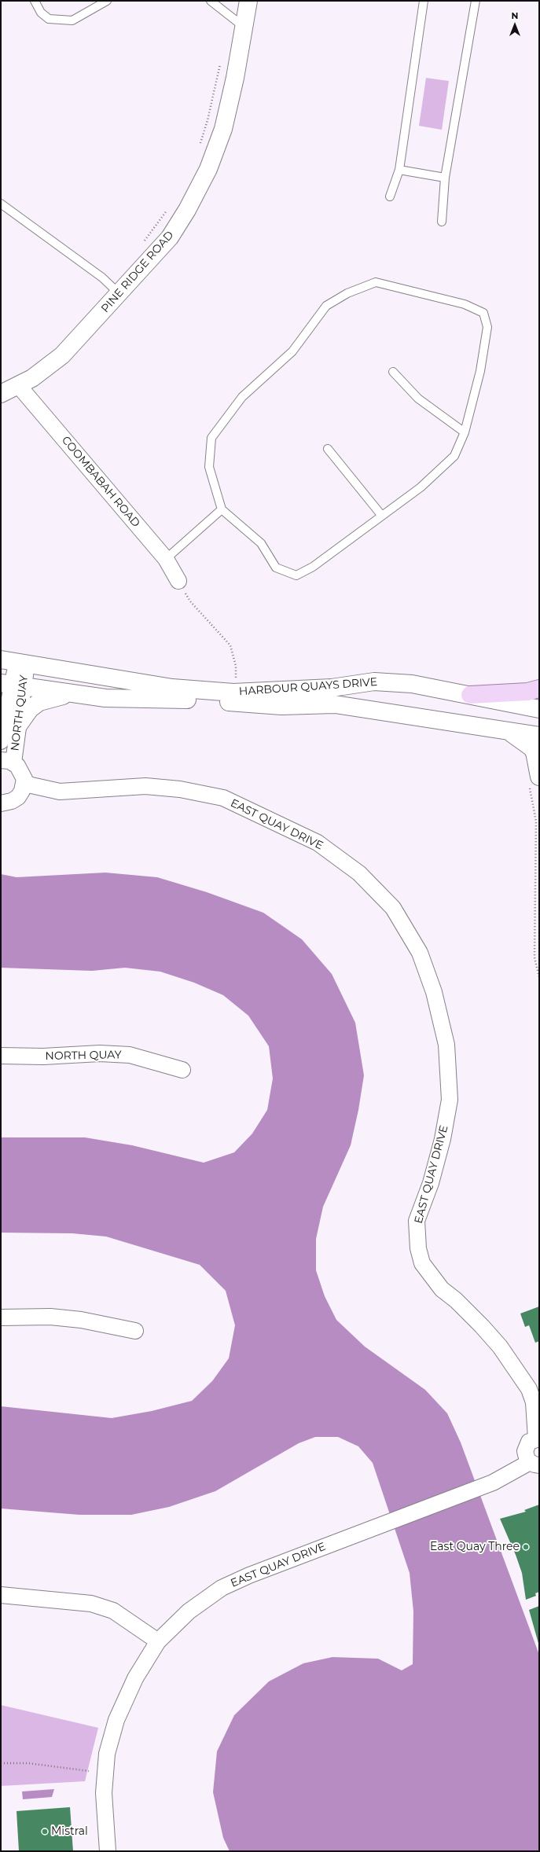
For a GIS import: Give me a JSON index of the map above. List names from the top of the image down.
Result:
{
  "streets": {
    "street": [
      "PINE RIDGE ROAD",
      "COOMBABAH ROAD",
      "HARBOUR QUAYS DRIVE",
      "NORTH QUAY",
      "EAST QUAY DRIVE"
    ]
  },
  "crossings": [
    ["PINE RIDGE ROAD", "COOMBABAH ROAD"],
    ["HARBOUR QUAYS DRIVE", "NORTH QUAY"]
  ],
  "places": ["East Quay Three", "Mistral"],
  "north": "top"
}
